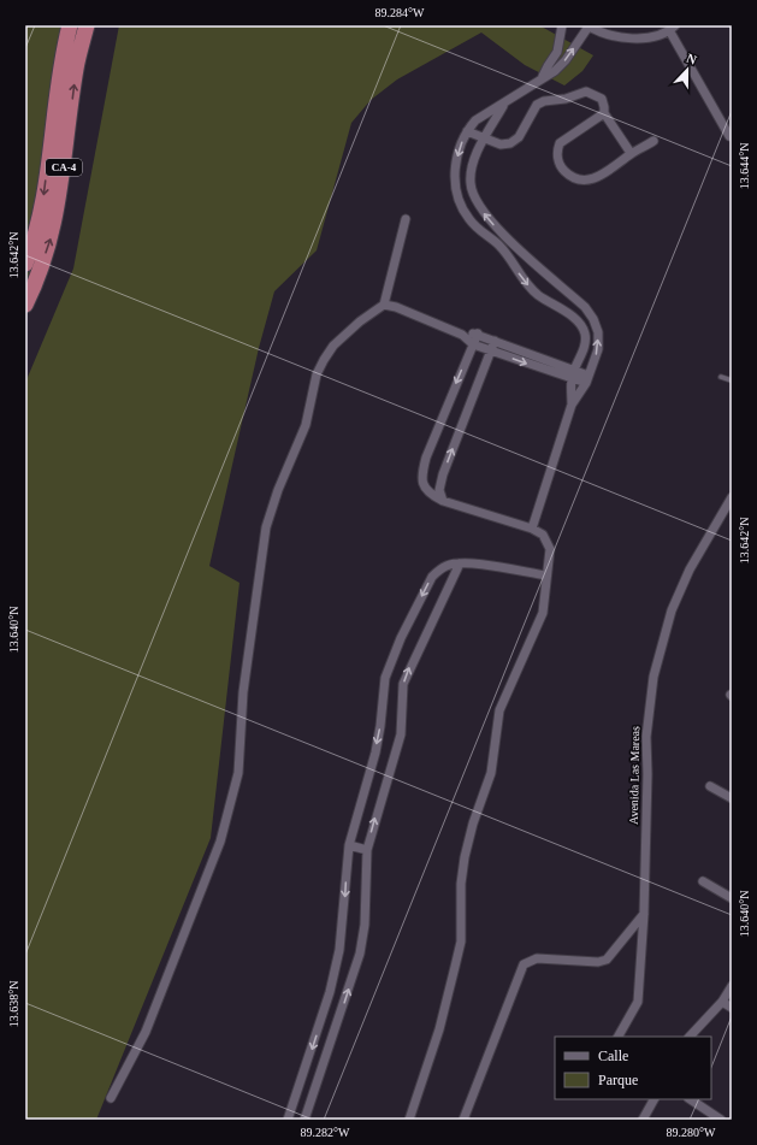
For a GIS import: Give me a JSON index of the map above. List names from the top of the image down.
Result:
{
  "streets": {
    "highway": ["CA-4"],
    "street": ["Avenida Las Mareas"]
  },
  "legend": ["Calle", "Parque"],
  "north": "top",
  "coordinates": [
    "89.284°W",
    "13.644°N",
    "13.642°N",
    "13.640°N",
    "13.638°N",
    "89.282°W",
    "89.280°W"
  ]
}
